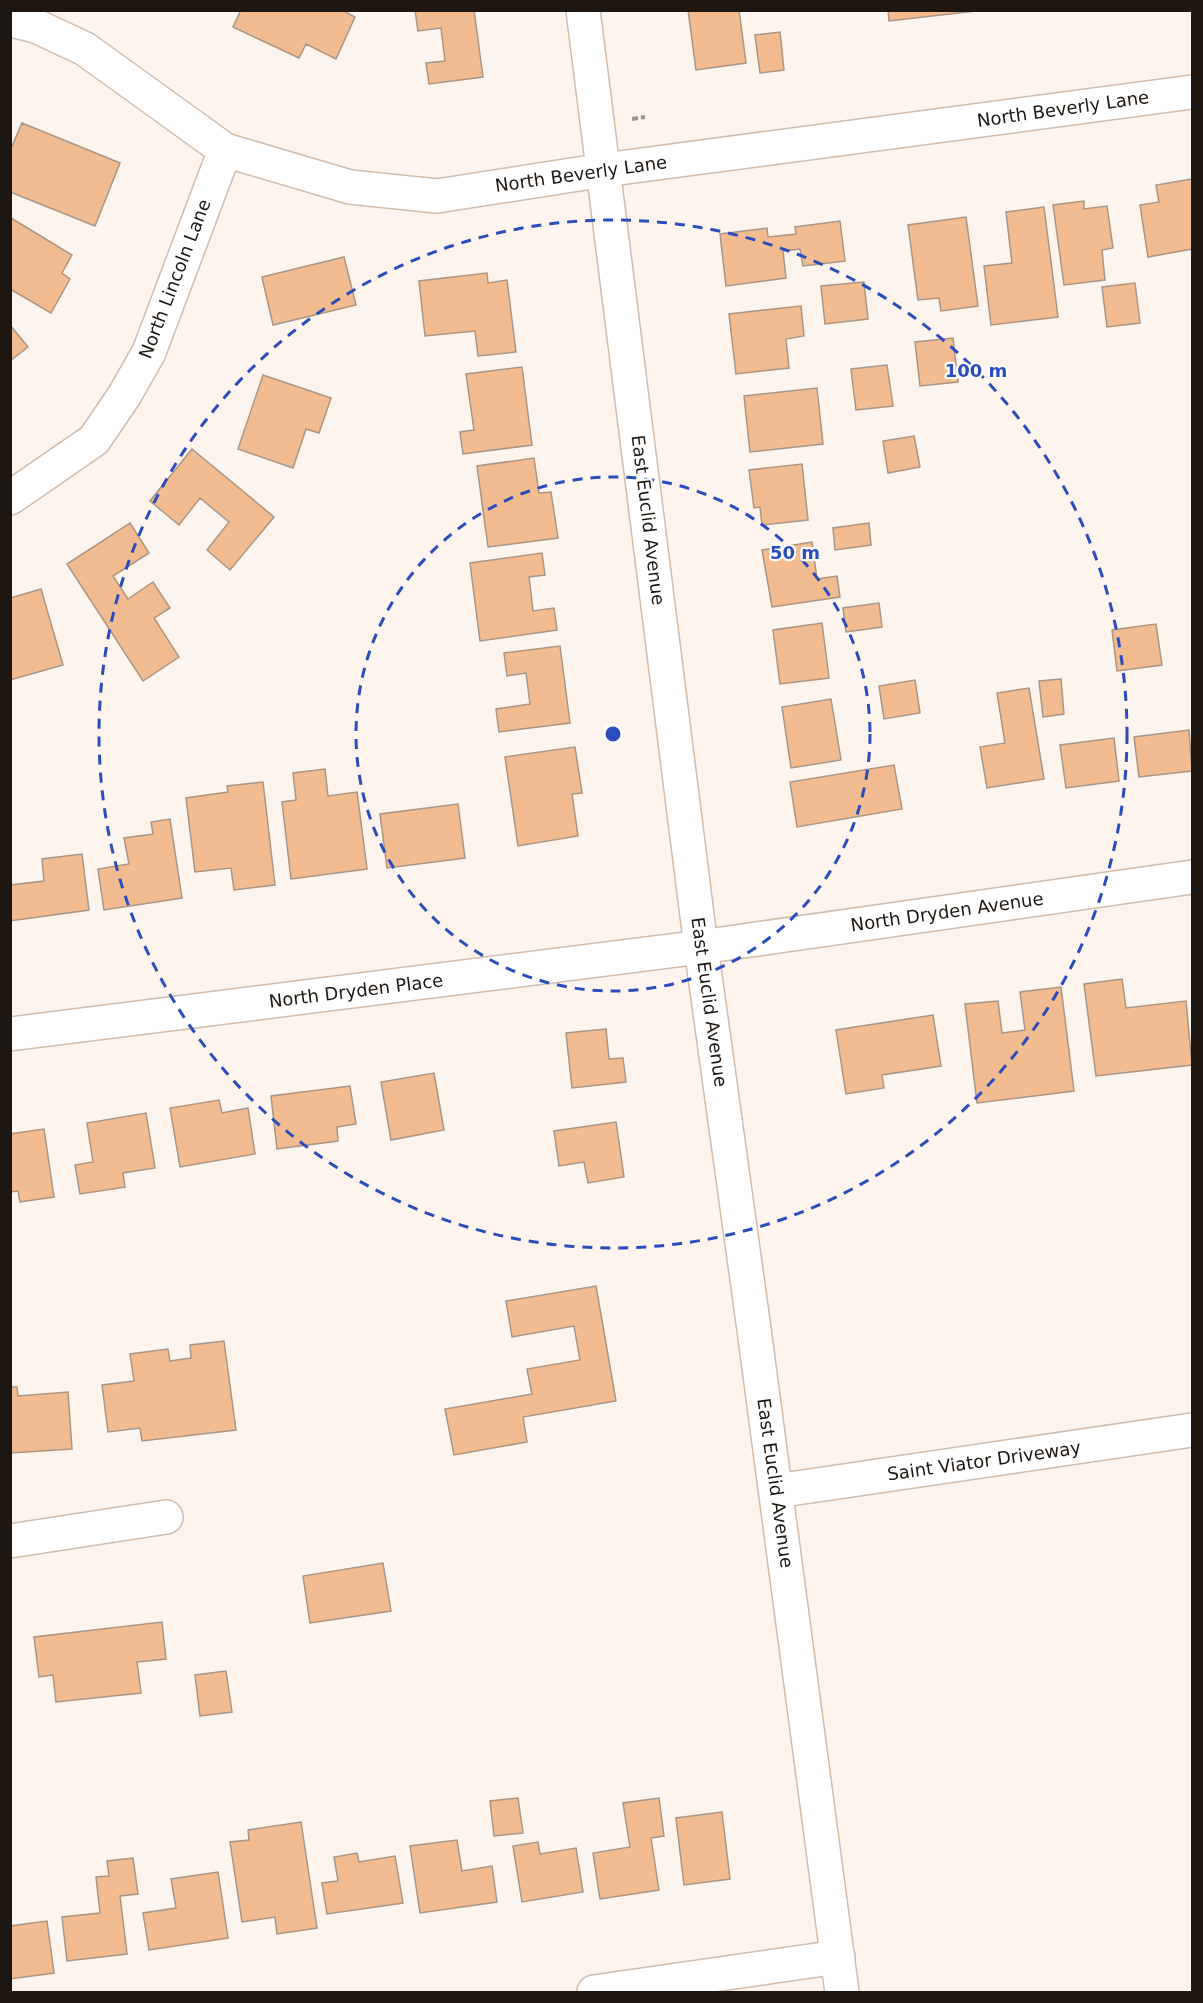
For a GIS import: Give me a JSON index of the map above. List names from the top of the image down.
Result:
{
  "streets": {
    "street": [
      "North Beverly Lane",
      "North Lincoln Lane",
      "East Euclid Avenue",
      "North Dryden Avenue",
      "North Dryden Place",
      "Saint Viator Driveway"
    ]
  },
  "crossings": [
    ["North Beverly Lane", "North Lincoln Lane"],
    ["North Beverly Lane", "East Euclid Avenue"],
    ["East Euclid Avenue", "North Dryden Avenue"],
    ["East Euclid Avenue", "North Dryden Place"],
    ["East Euclid Avenue", "Saint Viator Driveway"],
    ["North Dryden Avenue", "North Dryden Place"]
  ],
  "rings": ["100 m", "50 m"]
}
